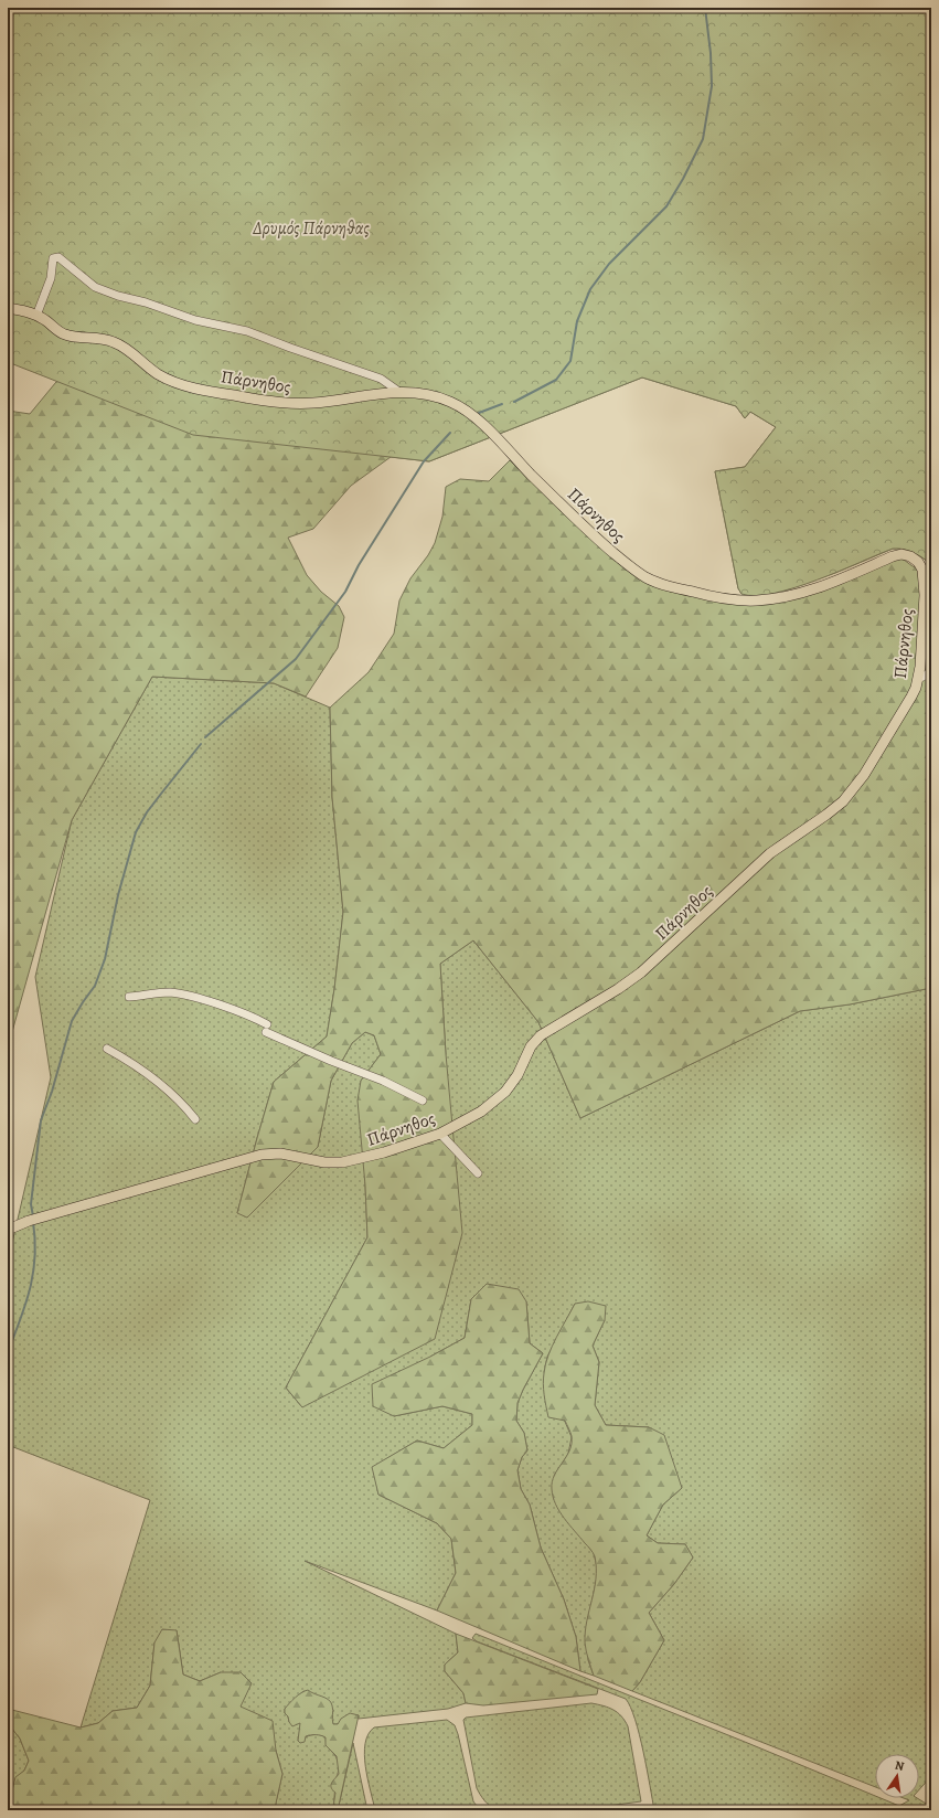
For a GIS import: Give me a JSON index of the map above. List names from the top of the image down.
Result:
{
  "streets": {
    "main road": ["Πάρνηθος"]
  },
  "parks": ["Δρυμός Πάρνηθας"],
  "north": "top"
}
